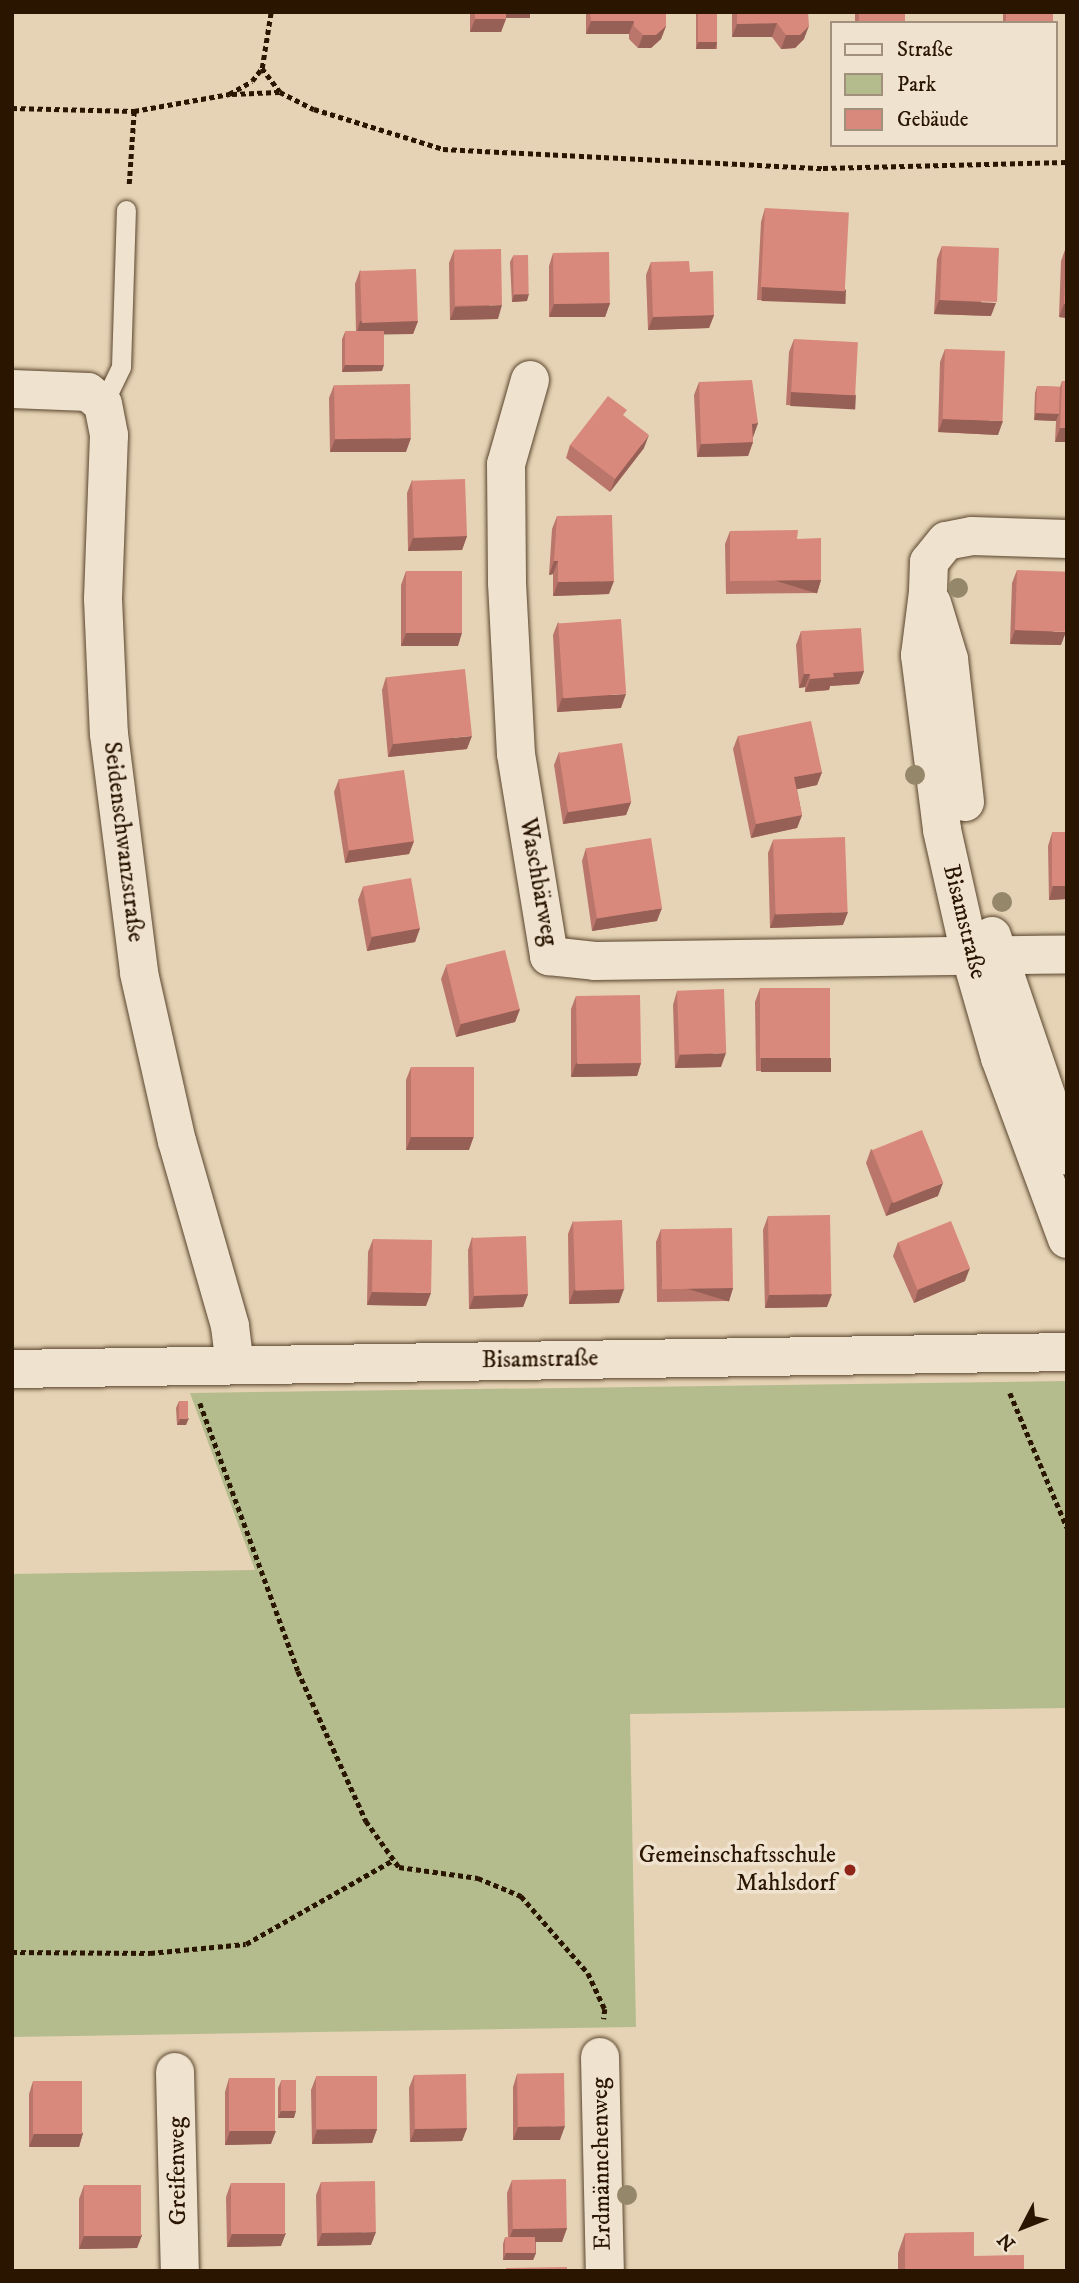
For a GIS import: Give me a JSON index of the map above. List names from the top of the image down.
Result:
{
  "streets": {
    "street": [
      "Seidenschwanzstraße",
      "Waschbärweg",
      "Bisamstraße",
      "Erdmännchenweg",
      "Greifenweg"
    ]
  },
  "crossings": [
    ["Seidenschwanzstraße", "Bisamstraße"],
    ["Waschbärweg", "Bisamstraße"]
  ],
  "places": ["Gemeinschaftsschule Mahlsdorf"],
  "legend": ["Straße", "Park", "Gebäude"],
  "north": "bottom left"
}
